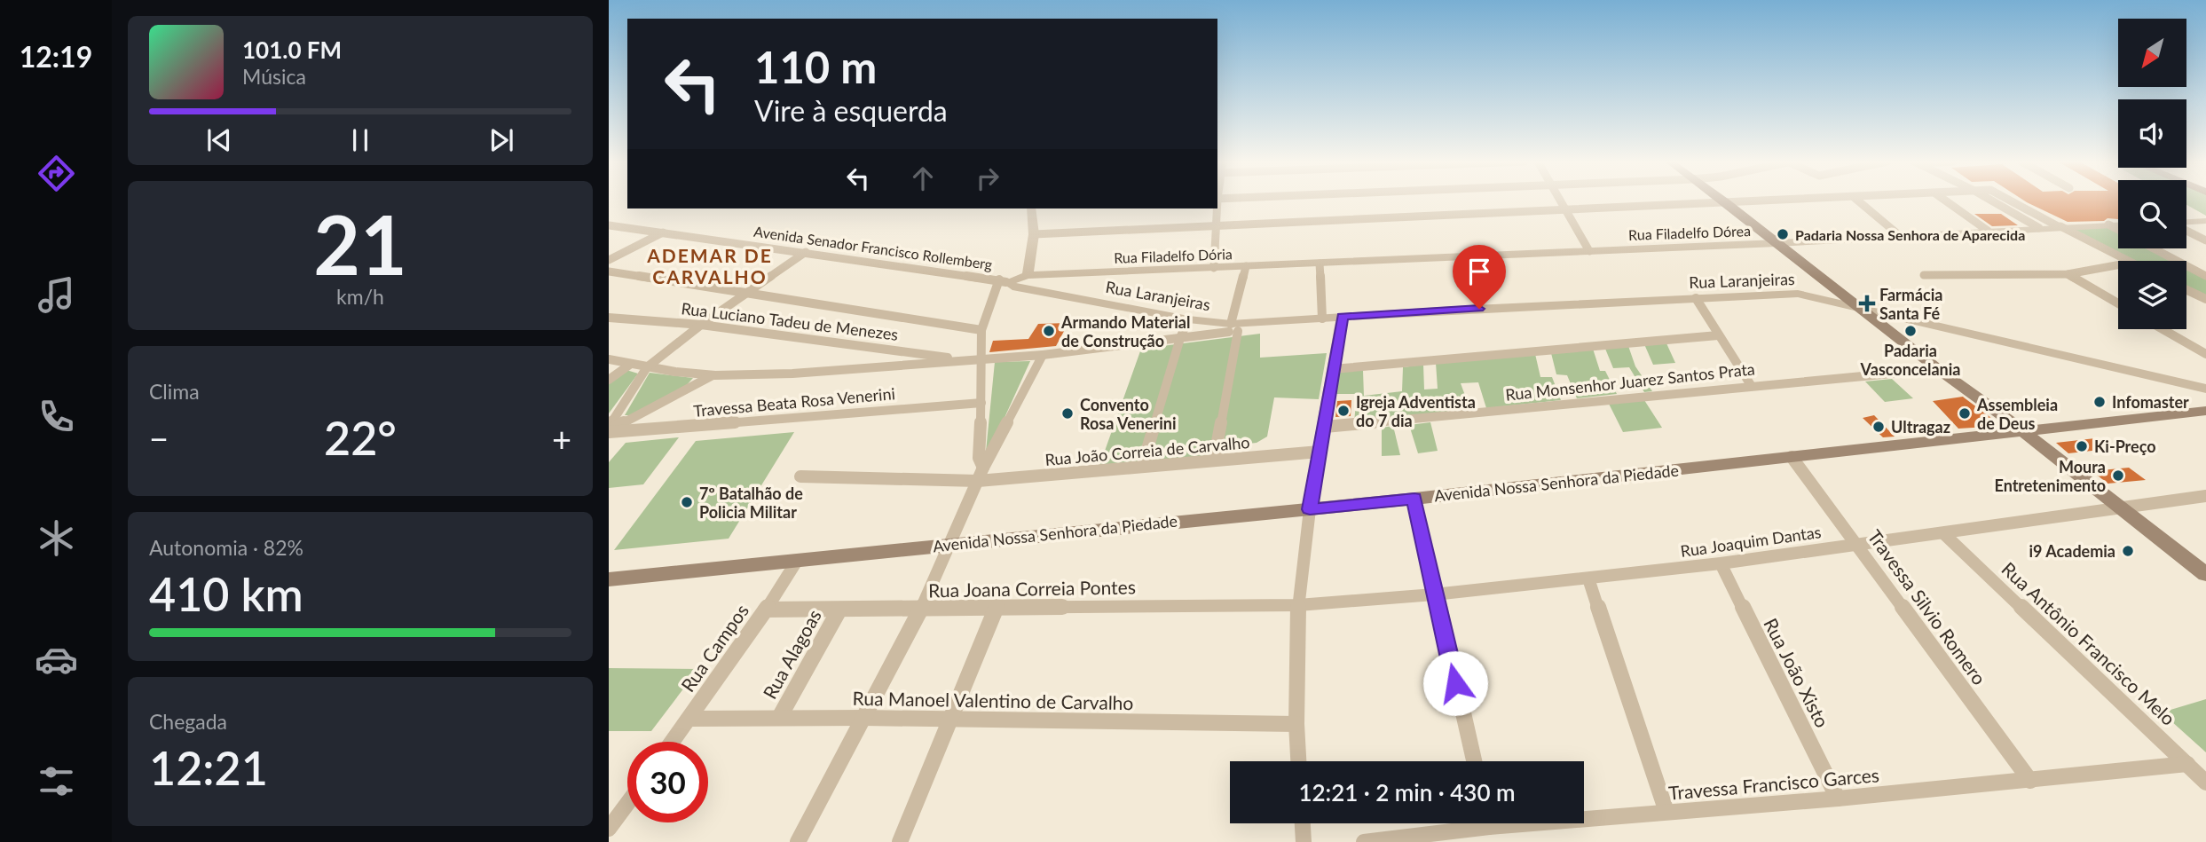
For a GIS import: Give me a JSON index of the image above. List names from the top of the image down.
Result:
{
  "streets": {
    "main road": ["Avenida Nossa Senhora da Piedade"],
    "street": [
      "Rua Filadelfo Dórea",
      "Avenida Senador Francisco Rollemberg",
      "Rua Filadelfo Dória",
      "Rua Laranjeiras",
      "Rua Luciano Tadeu de Menezes",
      "Rua Monsenhor Juarez Santos Prata",
      "Travessa Beata Rosa Venerini",
      "Rua João Correia de Carvalho",
      "Rua Joaquim Dantas",
      "Rua Joana Correia Pontes",
      "Travessa Silvio Romero",
      "Rua Antônio Francisco Melo",
      "Rua Campos",
      "Rua Alagoas",
      "Rua João Xisto",
      "Rua Manoel Valentino de Carvalho",
      "Travessa Francisco Garces"
    ]
  },
  "crossings": [
    ["Rua Filadelfo Dórea", "Rua Filadelfo Dória"],
    ["Avenida Senador Francisco Rollemberg", "Rua Filadelfo Dória"],
    ["Avenida Senador Francisco Rollemberg", "Rua Laranjeiras"],
    ["Rua Filadelfo Dória", "Rua Laranjeiras"],
    ["Avenida Nossa Senhora da Piedade", "Travessa Silvio Romero"],
    ["Avenida Nossa Senhora da Piedade", "Rua Campos"],
    ["Rua Joaquim Dantas", "Rua Joana Correia Pontes"],
    ["Rua Joaquim Dantas", "Travessa Silvio Romero"],
    ["Rua Joaquim Dantas", "Rua Antônio Francisco Melo"],
    ["Rua Joaquim Dantas", "Rua João Xisto"],
    ["Rua Joana Correia Pontes", "Rua Campos"],
    ["Rua Joana Correia Pontes", "Rua Alagoas"],
    ["Travessa Silvio Romero", "Travessa Francisco Garces"],
    ["Rua Antônio Francisco Melo", "Travessa Francisco Garces"],
    ["Rua Campos", "Rua Manoel Valentino de Carvalho"],
    ["Rua Alagoas", "Rua Manoel Valentino de Carvalho"],
    ["Rua João Xisto", "Travessa Francisco Garces"]
  ],
  "districts": ["ADEMAR DE CARVALHO"],
  "places": {
    "other": [
      "Padaria Nossa Senhora de Aparecida",
      "Armando Material de Construção",
      "Padaria Vasconcelania",
      "Infomaster",
      "Igreja Adventista do 7 dia",
      "Convento Rosa Venerini",
      "Assembleia de Deus",
      "Ultragaz",
      "Ki-Preço",
      "Moura Entretenimento",
      "7º Batalhão de Policia Militar",
      "i9 Academia"
    ],
    "health": ["Farmácia Santa Fé"]
  },
  "north": "bottom left",
  "page": {
    "tabs": "12:19",
    "turn": ["110 m", "Vire à esquerda"],
    "song": ["101.0 FM", "Música"],
    "tile": [
      ["21", "km/h"],
      "Clima",
      ["Autonomia · 82%", "410 km"],
      ["Chegada", "12:21"]
    ],
    "heat": ["−", "22°", "+"],
    "limit": "30",
    "trip": "12:21 · 2 min · 430 m"
  }
}
